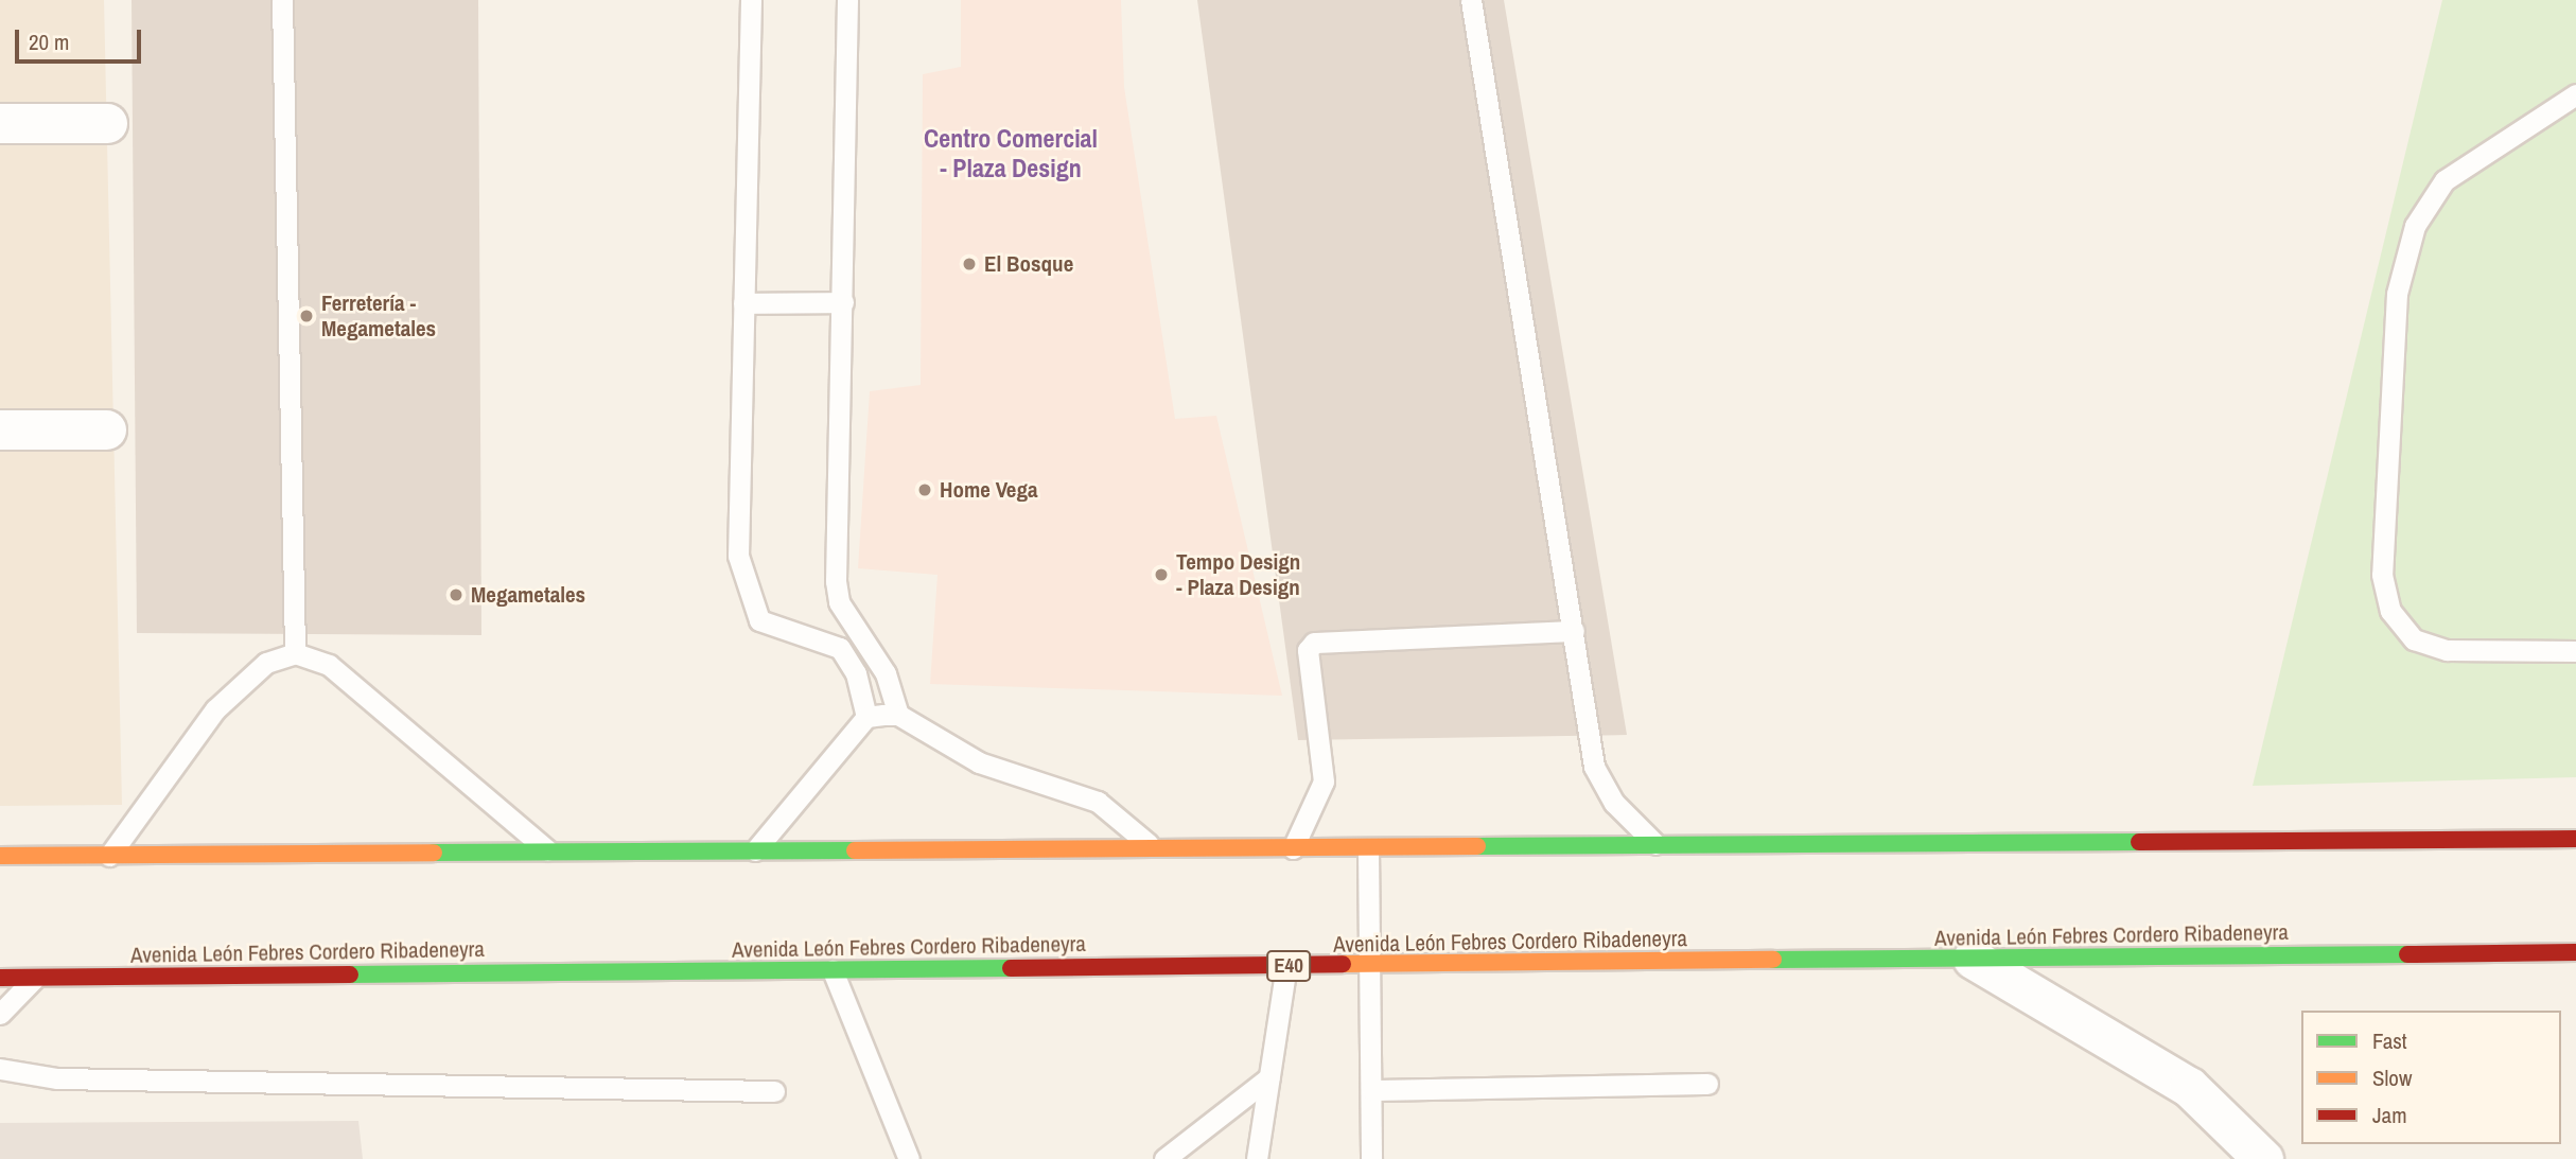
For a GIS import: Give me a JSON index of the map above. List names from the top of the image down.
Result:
{
  "streets": {
    "highway": ["Avenida León Febres Cordero Ribadeneyra", "E40"]
  },
  "districts": ["Centro Comercial - Plaza Design"],
  "places": [
    "El Bosque",
    "Ferretería - Megametales",
    "Home Vega",
    "Tempo Design - Plaza Design",
    "Megametales"
  ],
  "legend": ["Fast", "Slow", "Jam"],
  "scale_bar": "20 m"
}
